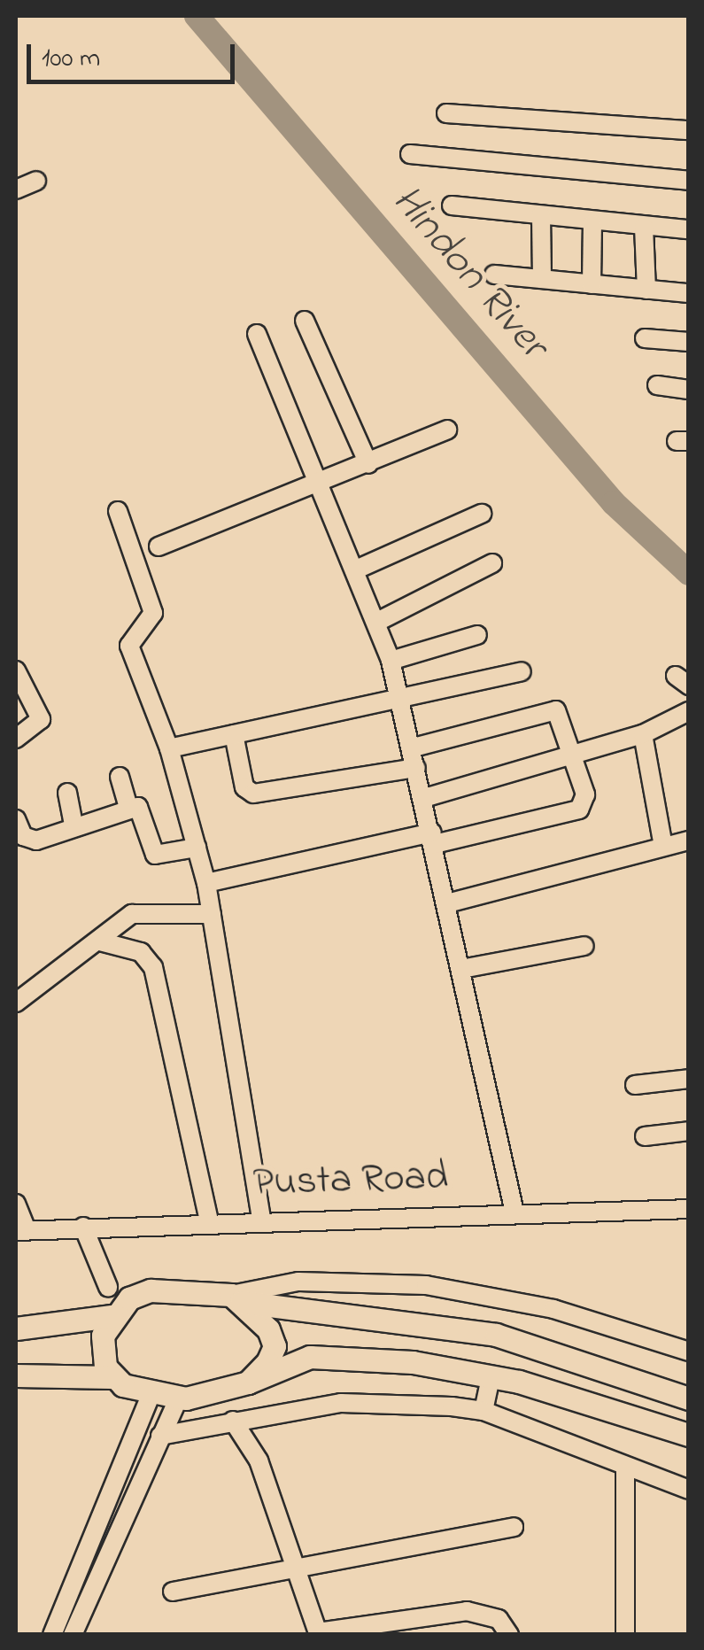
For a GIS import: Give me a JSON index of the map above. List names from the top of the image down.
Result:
{
  "streets": {
    "street": ["Pusta Road"]
  },
  "water": ["Hindon River"],
  "scale_bar": "100 m"
}
